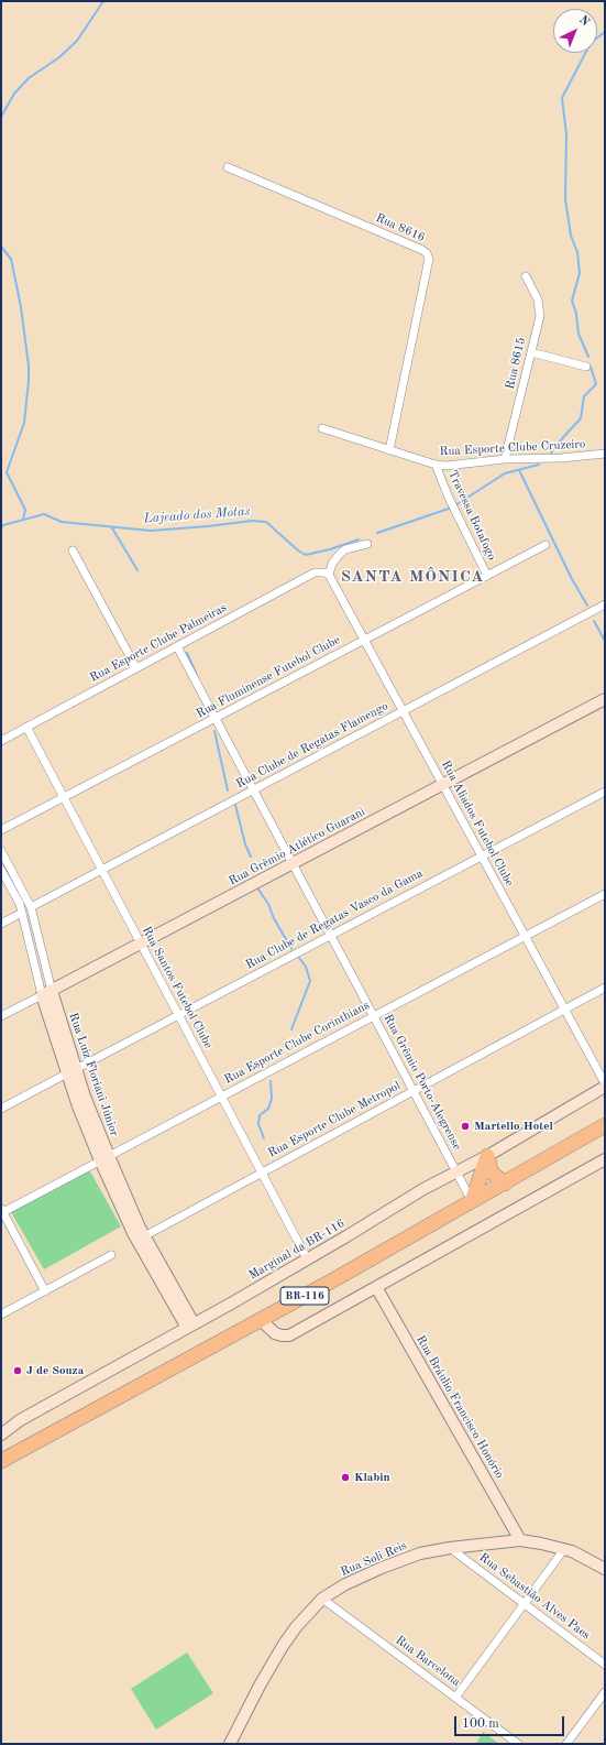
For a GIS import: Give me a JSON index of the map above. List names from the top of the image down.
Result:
{
  "streets": {
    "highway": ["BR-116"],
    "street": [
      "Rua 8616",
      "Rua 8615",
      "Rua Esporte Clube Cruzeiro",
      "Travessa Botafogo",
      "Rua Esporte Clube Palmeiras",
      "Rua Fluminense Futebol Clube",
      "Rua Clube de Regatas Flamengo",
      "Rua Aliados Futebol Clube",
      "Rua Grêmio Atlético Guarani",
      "Rua Clube de Regatas Vasco da Gama",
      "Rua Santos Futebol Clube",
      "Rua Esporte Clube Corinthians",
      "Rua Luiz Floriani Júnior",
      "Rua Grêmio Porto-Alegrense",
      "Rua Esporte Clube Metropol",
      "Marginal da BR-116",
      "Rua Bráulio Francisco Honório",
      "Rua Soli Reis",
      "Rua Sebastião Alves Paes",
      "Rua Barcelona"
    ]
  },
  "crossings": [
    ["Rua 8616", "Rua Esporte Clube Cruzeiro"],
    ["Rua 8615", "Rua Esporte Clube Cruzeiro"],
    ["Rua Esporte Clube Cruzeiro", "Travessa Botafogo"],
    ["Travessa Botafogo", "Rua Fluminense Futebol Clube"],
    ["Rua Esporte Clube Palmeiras", "Rua Aliados Futebol Clube"],
    ["Rua Esporte Clube Palmeiras", "Rua Santos Futebol Clube"],
    ["Rua Esporte Clube Palmeiras", "Rua Grêmio Porto-Alegrense"],
    ["Rua Fluminense Futebol Clube", "Rua Aliados Futebol Clube"],
    ["Rua Fluminense Futebol Clube", "Rua Santos Futebol Clube"],
    ["Rua Fluminense Futebol Clube", "Rua Grêmio Porto-Alegrense"],
    ["Rua Clube de Regatas Flamengo", "Rua Aliados Futebol Clube"],
    ["Rua Clube de Regatas Flamengo", "Rua Santos Futebol Clube"],
    ["Rua Clube de Regatas Flamengo", "Rua Luiz Floriani Júnior"],
    ["Rua Clube de Regatas Flamengo", "Rua Grêmio Porto-Alegrense"],
    ["Rua Aliados Futebol Clube", "Rua Grêmio Atlético Guarani"],
    ["Rua Aliados Futebol Clube", "Rua Clube de Regatas Vasco da Gama"],
    ["Rua Aliados Futebol Clube", "Rua Esporte Clube Corinthians"],
    ["Rua Aliados Futebol Clube", "Rua Esporte Clube Metropol"],
    ["Rua Aliados Futebol Clube", "Marginal da BR-116"],
    ["Rua Grêmio Atlético Guarani", "Rua Santos Futebol Clube"],
    ["Rua Grêmio Atlético Guarani", "Rua Luiz Floriani Júnior"],
    ["Rua Grêmio Atlético Guarani", "Rua Grêmio Porto-Alegrense"],
    ["Rua Clube de Regatas Vasco da Gama", "Rua Santos Futebol Clube"],
    ["Rua Clube de Regatas Vasco da Gama", "Rua Luiz Floriani Júnior"],
    ["Rua Clube de Regatas Vasco da Gama", "Rua Grêmio Porto-Alegrense"],
    ["Rua Santos Futebol Clube", "Rua Esporte Clube Corinthians"],
    ["Rua Santos Futebol Clube", "Rua Esporte Clube Metropol"],
    ["Rua Santos Futebol Clube", "Marginal da BR-116"],
    ["Rua Esporte Clube Corinthians", "Rua Luiz Floriani Júnior"],
    ["Rua Esporte Clube Corinthians", "Rua Grêmio Porto-Alegrense"],
    ["Rua Luiz Floriani Júnior", "Rua Esporte Clube Metropol"],
    ["Rua Luiz Floriani Júnior", "Marginal da BR-116"],
    ["Rua Grêmio Porto-Alegrense", "Rua Esporte Clube Metropol"],
    ["Rua Grêmio Porto-Alegrense", "Marginal da BR-116"],
    ["Rua Grêmio Porto-Alegrense", "BR-116"],
    ["Rua Bráulio Francisco Honório", "Rua Soli Reis"],
    ["Rua Soli Reis", "Rua Sebastião Alves Paes"],
    ["Rua Soli Reis", "Rua Barcelona"]
  ],
  "districts": ["SANTA MÔNICA"],
  "water": ["Lajeado dos Motas"],
  "places": ["Martello Hotel", "J de Souza", "Klabin"],
  "scale_bar": "100 m",
  "north": "top right"
}
